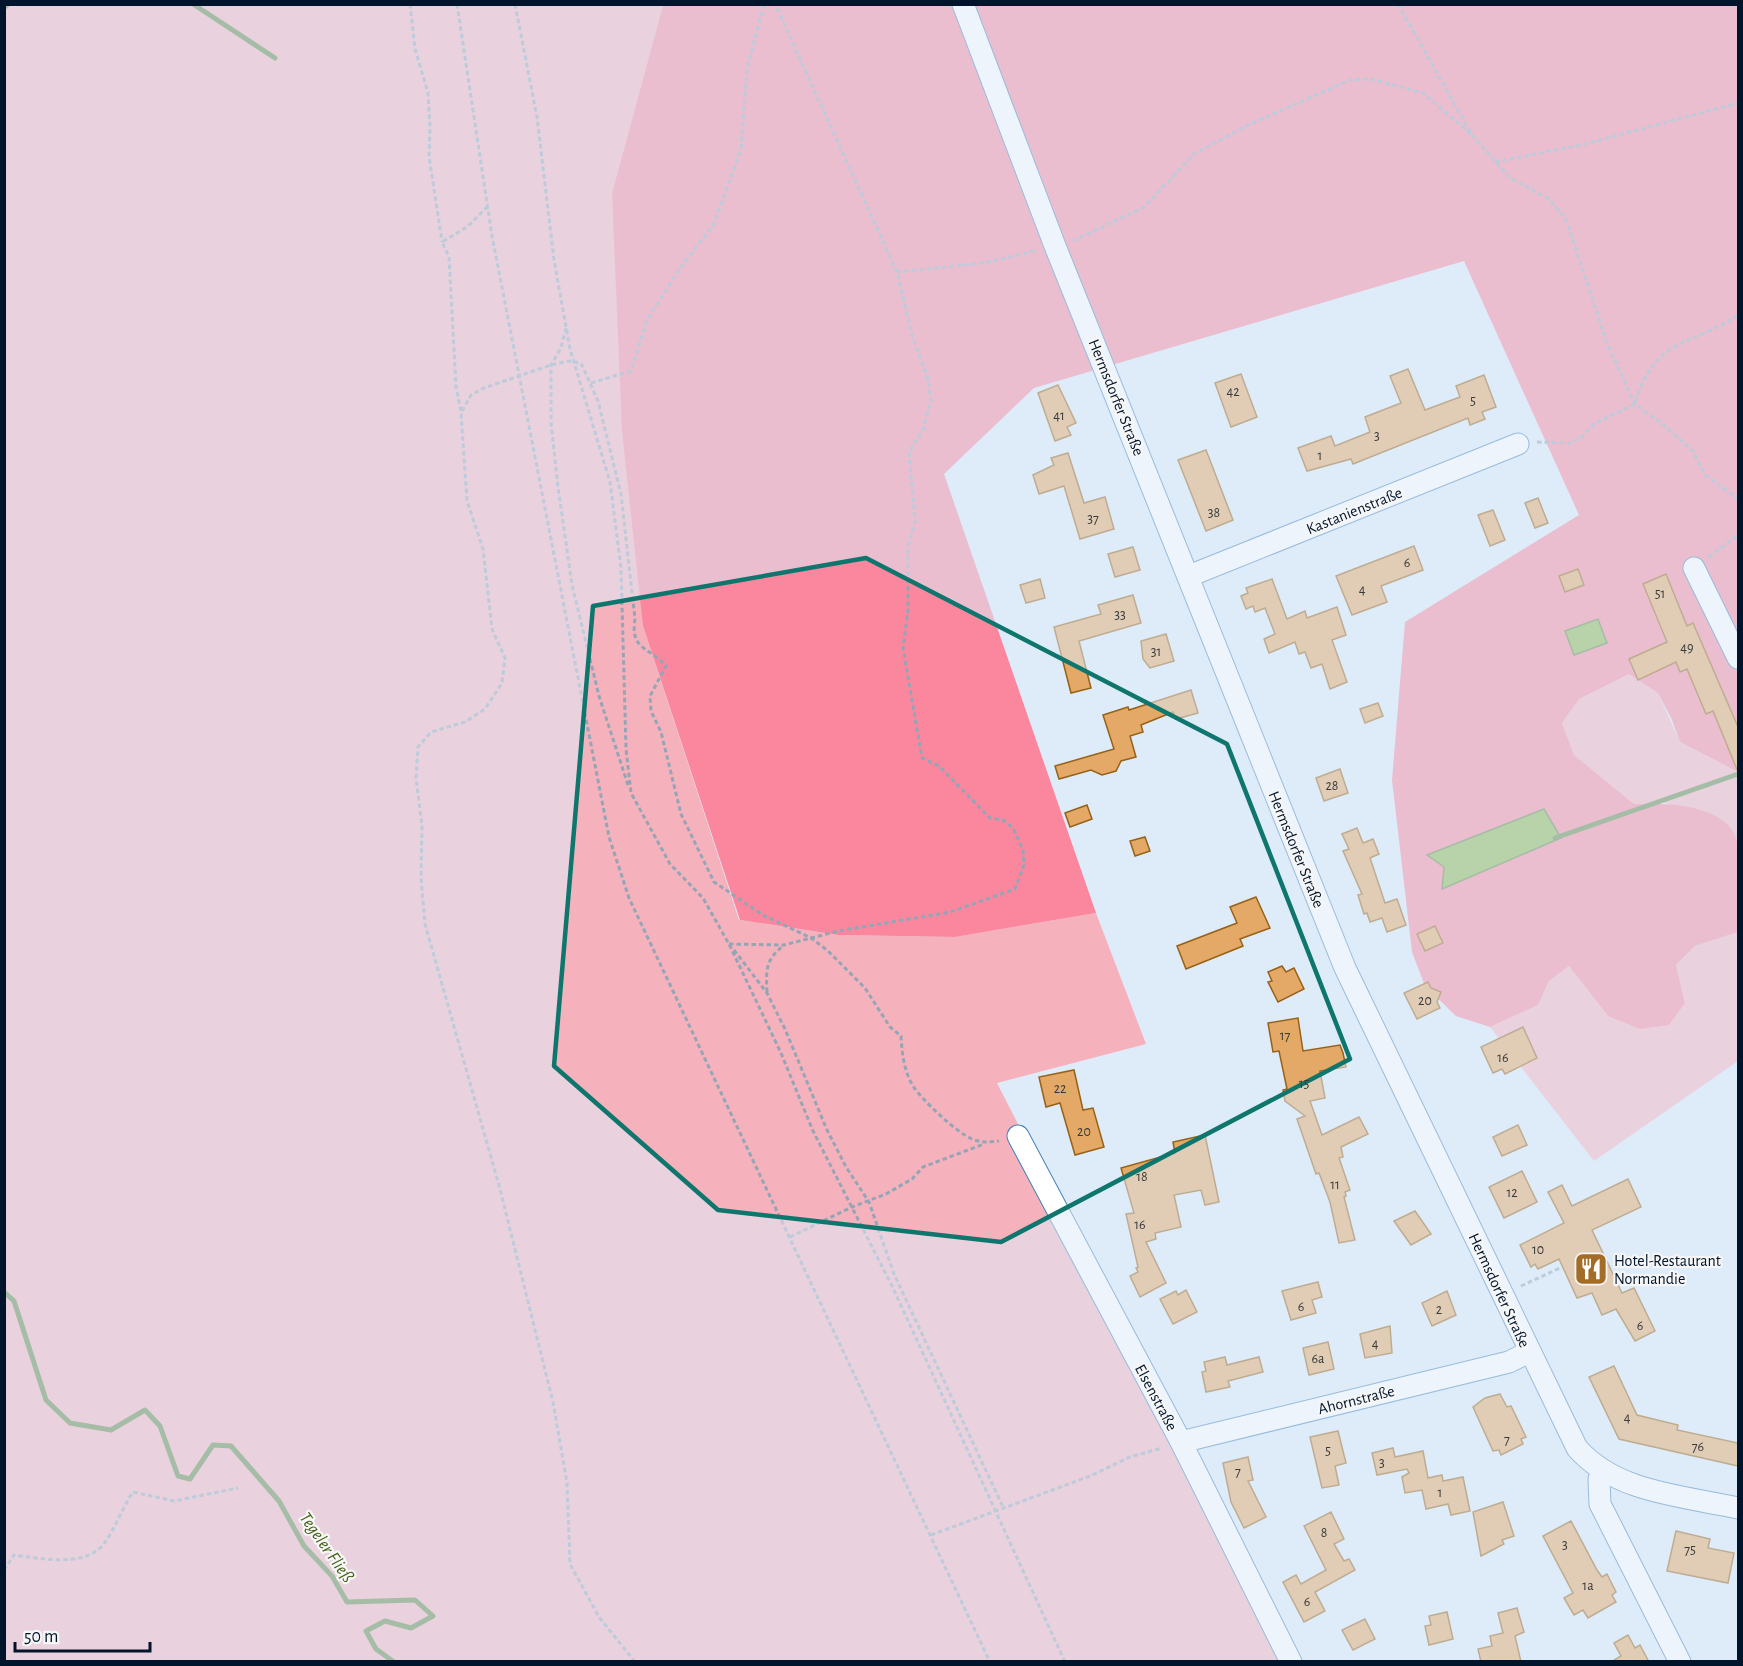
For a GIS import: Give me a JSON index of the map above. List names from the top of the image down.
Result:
{
  "streets": {
    "street": [
      "Hermsdorfer Straße",
      "Kastanienstraße",
      "Elsenstraße",
      "Ahornstraße"
    ]
  },
  "crossings": [
    ["Hermsdorfer Straße", "Kastanienstraße"],
    ["Hermsdorfer Straße", "Ahornstraße"],
    ["Elsenstraße", "Ahornstraße"]
  ],
  "water": ["Tegeler Fließ"],
  "places": {
    "restaurant": ["Hotel-Restaurant Normandie"]
  },
  "house_numbers": [
    "42",
    "5",
    "41",
    "3",
    "1",
    "38",
    "37",
    "6",
    "4",
    "51",
    "33",
    "49",
    "31",
    "28",
    "20",
    "17",
    "16",
    "15",
    "22",
    "20",
    "18",
    "11",
    "12",
    "16",
    "10",
    "6",
    "2",
    "6",
    "4",
    "6a",
    "4",
    "7",
    "76",
    "5",
    "3",
    "7",
    "1",
    "8",
    "3",
    "75",
    "1a",
    "6"
  ],
  "scale_bar": "50 m"
}
